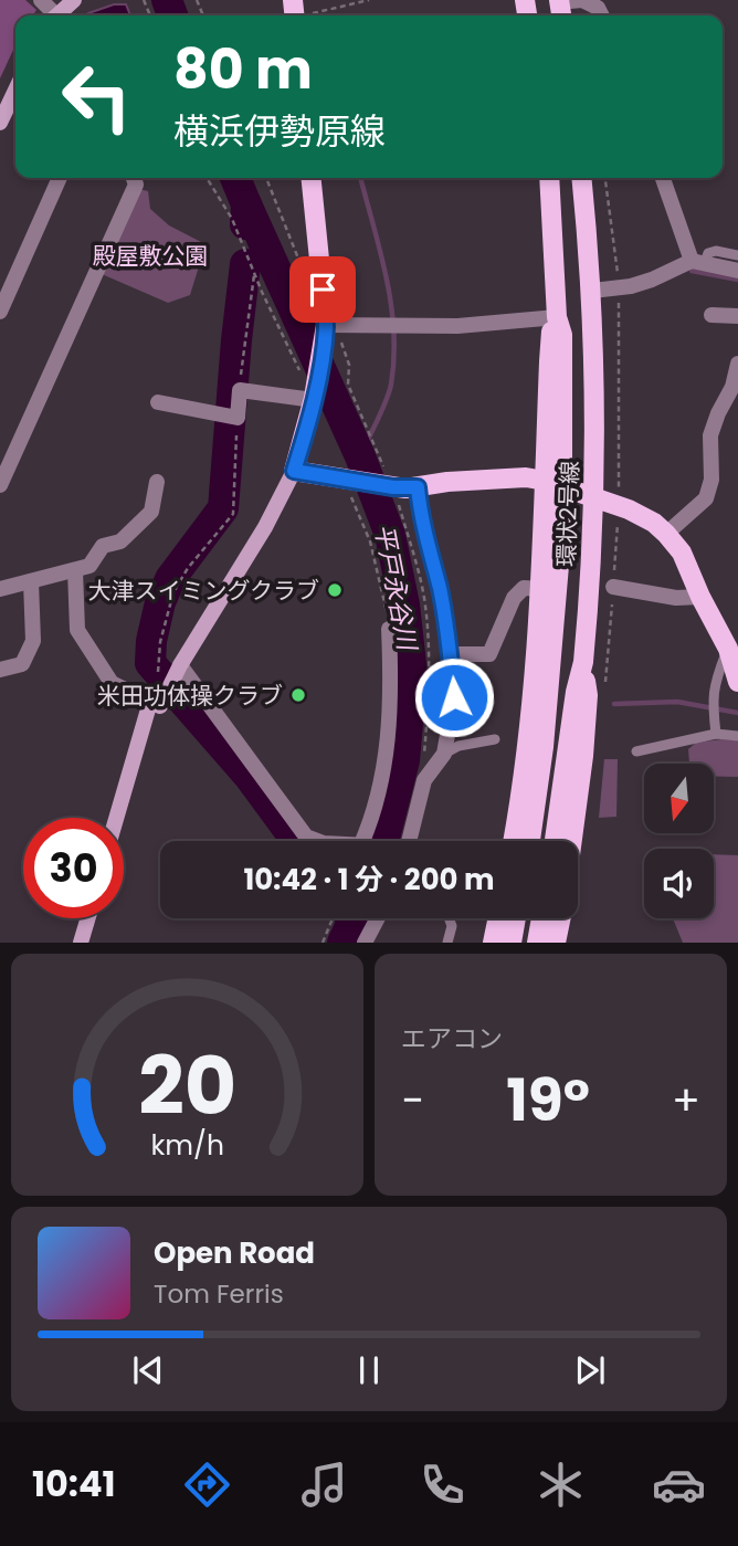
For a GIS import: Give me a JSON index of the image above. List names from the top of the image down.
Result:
{
  "streets": {
    "main road": ["環状2号線"]
  },
  "water": ["平戸永谷川"],
  "parks": ["殿屋敷公園"],
  "places": ["大津スイミングクラブ", "米田功体操クラブ"],
  "north": "bottom",
  "page": {
    "turn": ["80 m", "横浜伊勢原線"],
    "limit": "30",
    "trip": "10:42 · 1 分 · 200 m",
    "tile": "エアコン",
    "heat": ["−", "19°", "+"],
    "song": ["Open Road", "Tom Ferris"],
    "tabs": "10:41",
    "gauge": ["20", "km/h"]
  }
}
